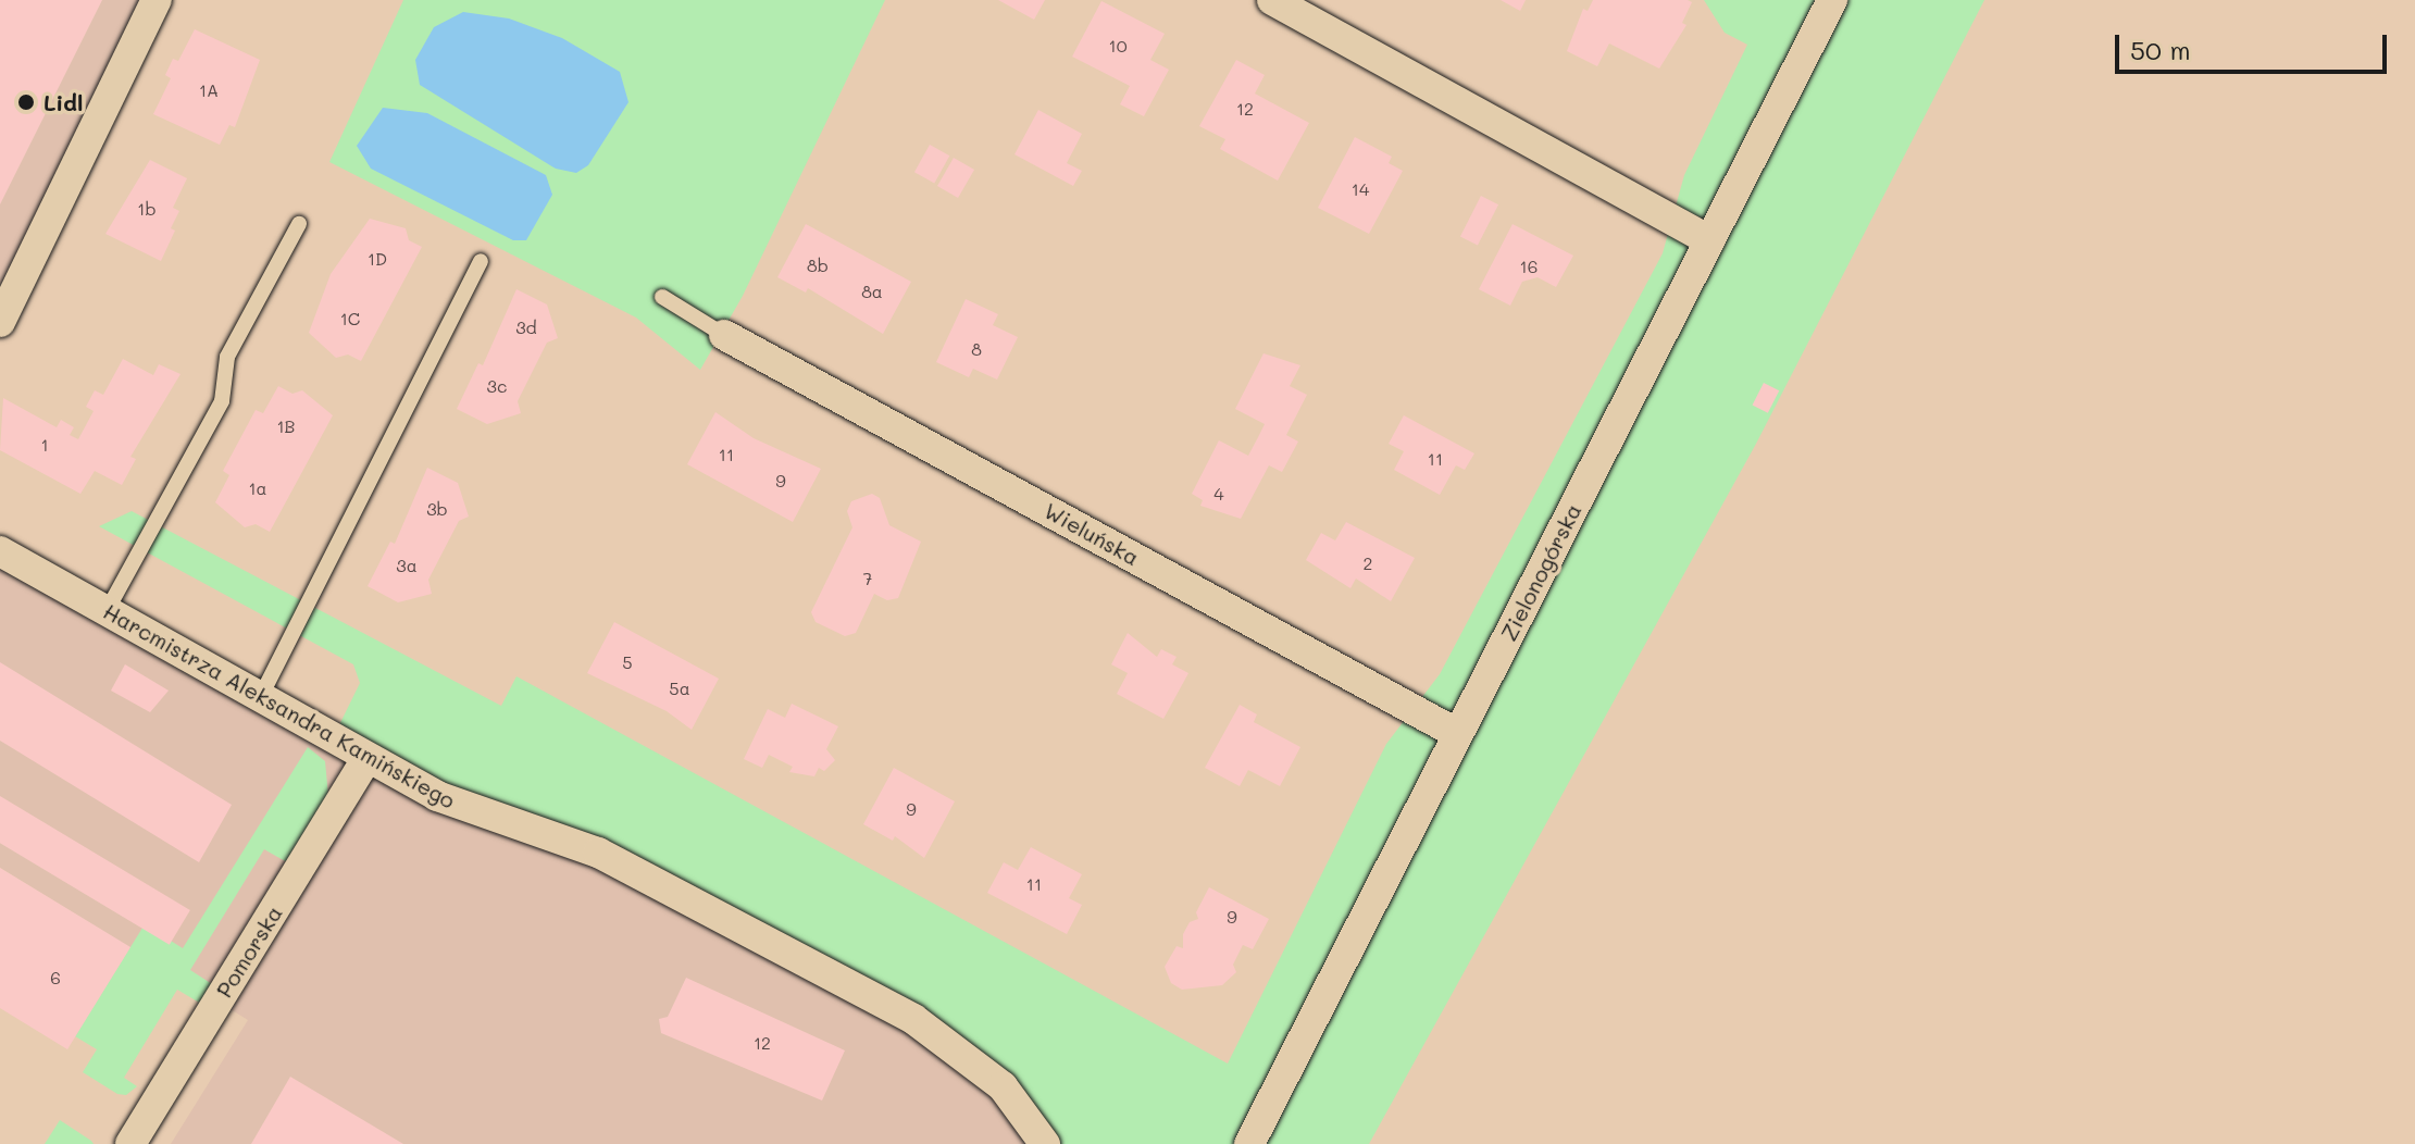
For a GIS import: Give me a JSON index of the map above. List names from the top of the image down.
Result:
{
  "streets": {
    "street": [
      "Wieluńska",
      "Zielonogórska",
      "Harcmistrza Aleksandra Kamińskiego",
      "Pomorska"
    ]
  },
  "crossings": [
    ["Wieluńska", "Zielonogórska"],
    ["Harcmistrza Aleksandra Kamińskiego", "Pomorska"]
  ],
  "places": ["Lidl"],
  "house_numbers": [
    "10",
    "1A",
    "12",
    "14",
    "1b",
    "1D",
    "8b",
    "16",
    "8a",
    "1C",
    "3d",
    "8",
    "3c",
    "1B",
    "1",
    "11",
    "11",
    "9",
    "1a",
    "4",
    "3b",
    "2",
    "3a",
    "7",
    "5",
    "5a",
    "9",
    "11",
    "9",
    "6",
    "12"
  ],
  "scale_bar": "50 m"
}
